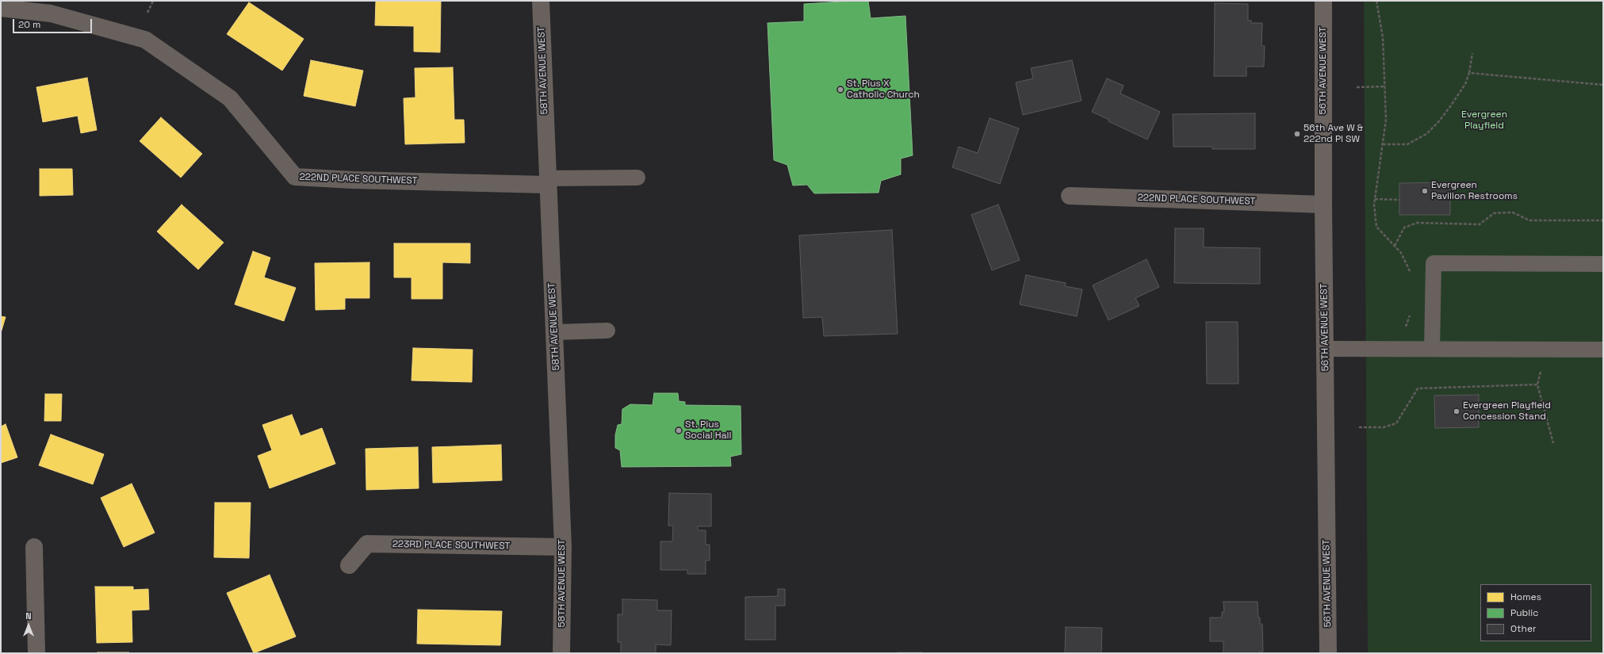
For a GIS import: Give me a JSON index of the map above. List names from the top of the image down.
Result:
{
  "streets": {
    "main road": ["56TH AVENUE WEST"],
    "street": ["58TH AVENUE WEST", "222ND PLACE SOUTHWEST", "223RD PLACE SOUTHWEST"]
  },
  "crossings": [
    ["58TH AVENUE WEST", "222ND PLACE SOUTHWEST"],
    ["58TH AVENUE WEST", "223RD PLACE SOUTHWEST"],
    ["56TH AVENUE WEST", "222ND PLACE SOUTHWEST"]
  ],
  "parks": ["Evergreen Playfield"],
  "places": [
    "St. Pius X Catholic Church",
    "56th Ave W & 222nd Pl SW",
    "Evergreen Pavilion Restrooms",
    "Evergreen Playfield Concession Stand",
    "St. Pius Social Hall"
  ],
  "legend": ["Homes", "Public", "Other"],
  "scale_bar": "20 m",
  "north": "top"
}
